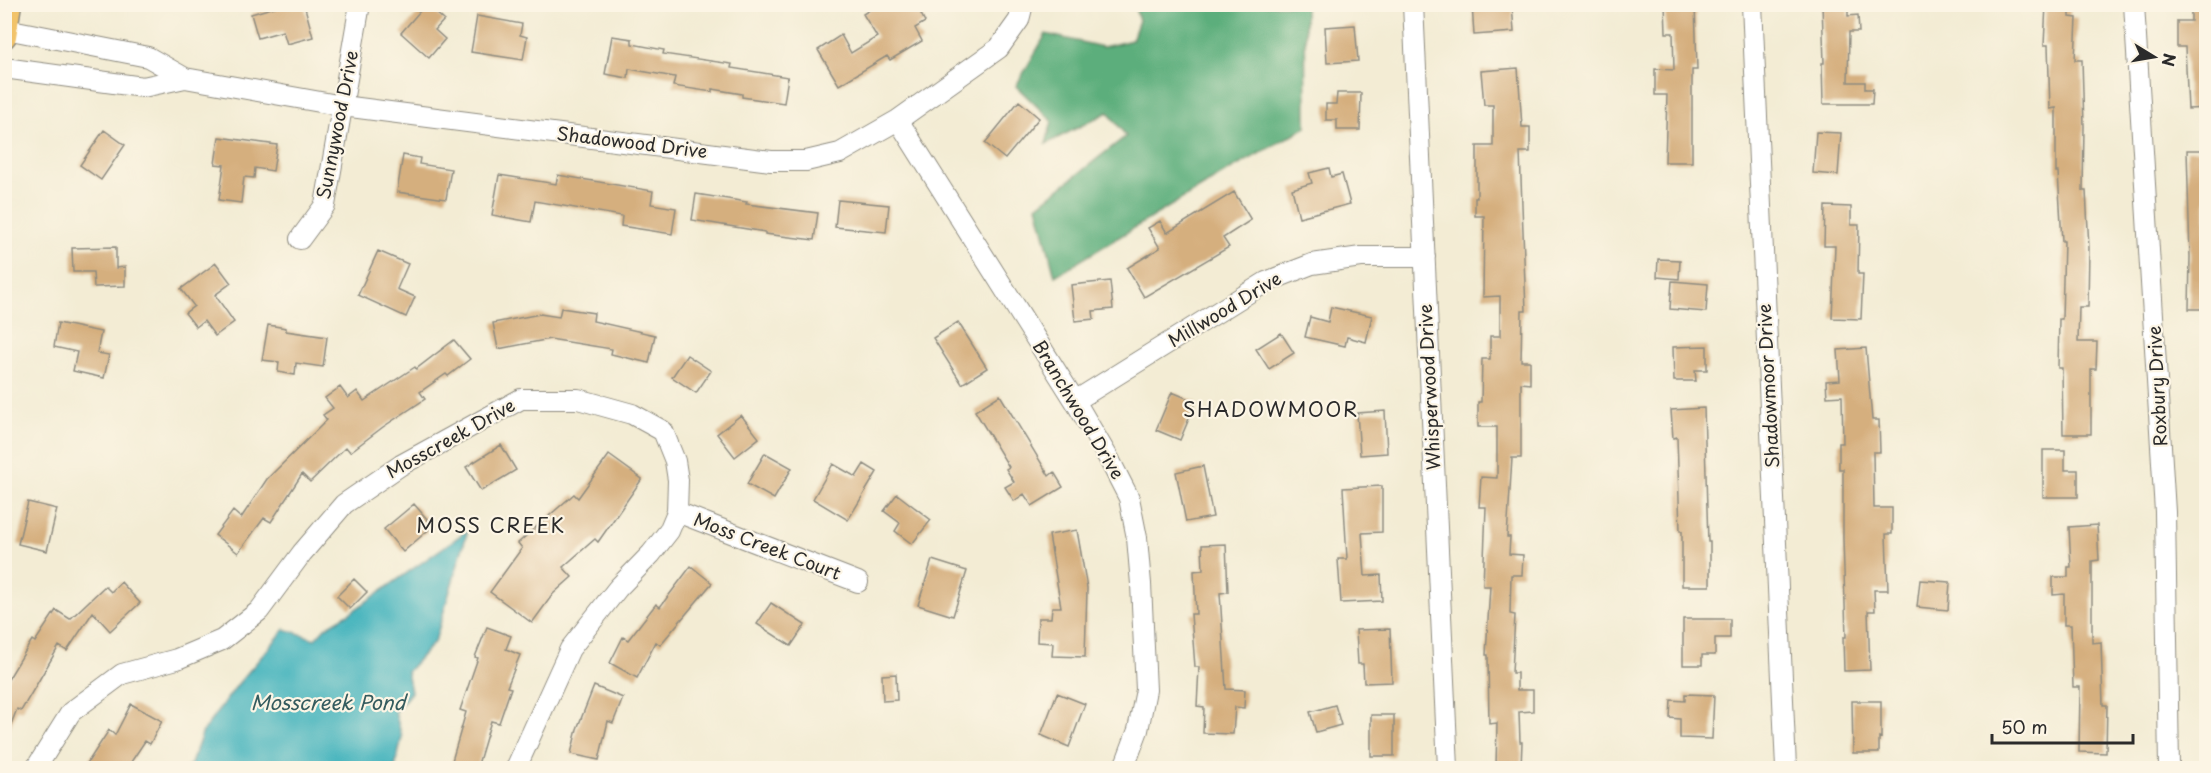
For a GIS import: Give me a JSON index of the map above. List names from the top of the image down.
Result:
{
  "streets": {
    "street": [
      "Sunnywood Drive",
      "Shadowood Drive",
      "Millwood Drive",
      "Shadowmoor Drive",
      "Roxbury Drive",
      "Whisperwood Drive",
      "Branchwood Drive",
      "Mosscreek Drive",
      "Moss Creek Court"
    ]
  },
  "crossings": [
    ["Sunnywood Drive", "Shadowood Drive"],
    ["Shadowood Drive", "Branchwood Drive"],
    ["Millwood Drive", "Whisperwood Drive"],
    ["Millwood Drive", "Branchwood Drive"],
    ["Mosscreek Drive", "Moss Creek Court"]
  ],
  "districts": ["SHADOWMOOR", "MOSS CREEK"],
  "water": ["Mosscreek Pond"],
  "scale_bar": "50 m",
  "north": "right"
}
